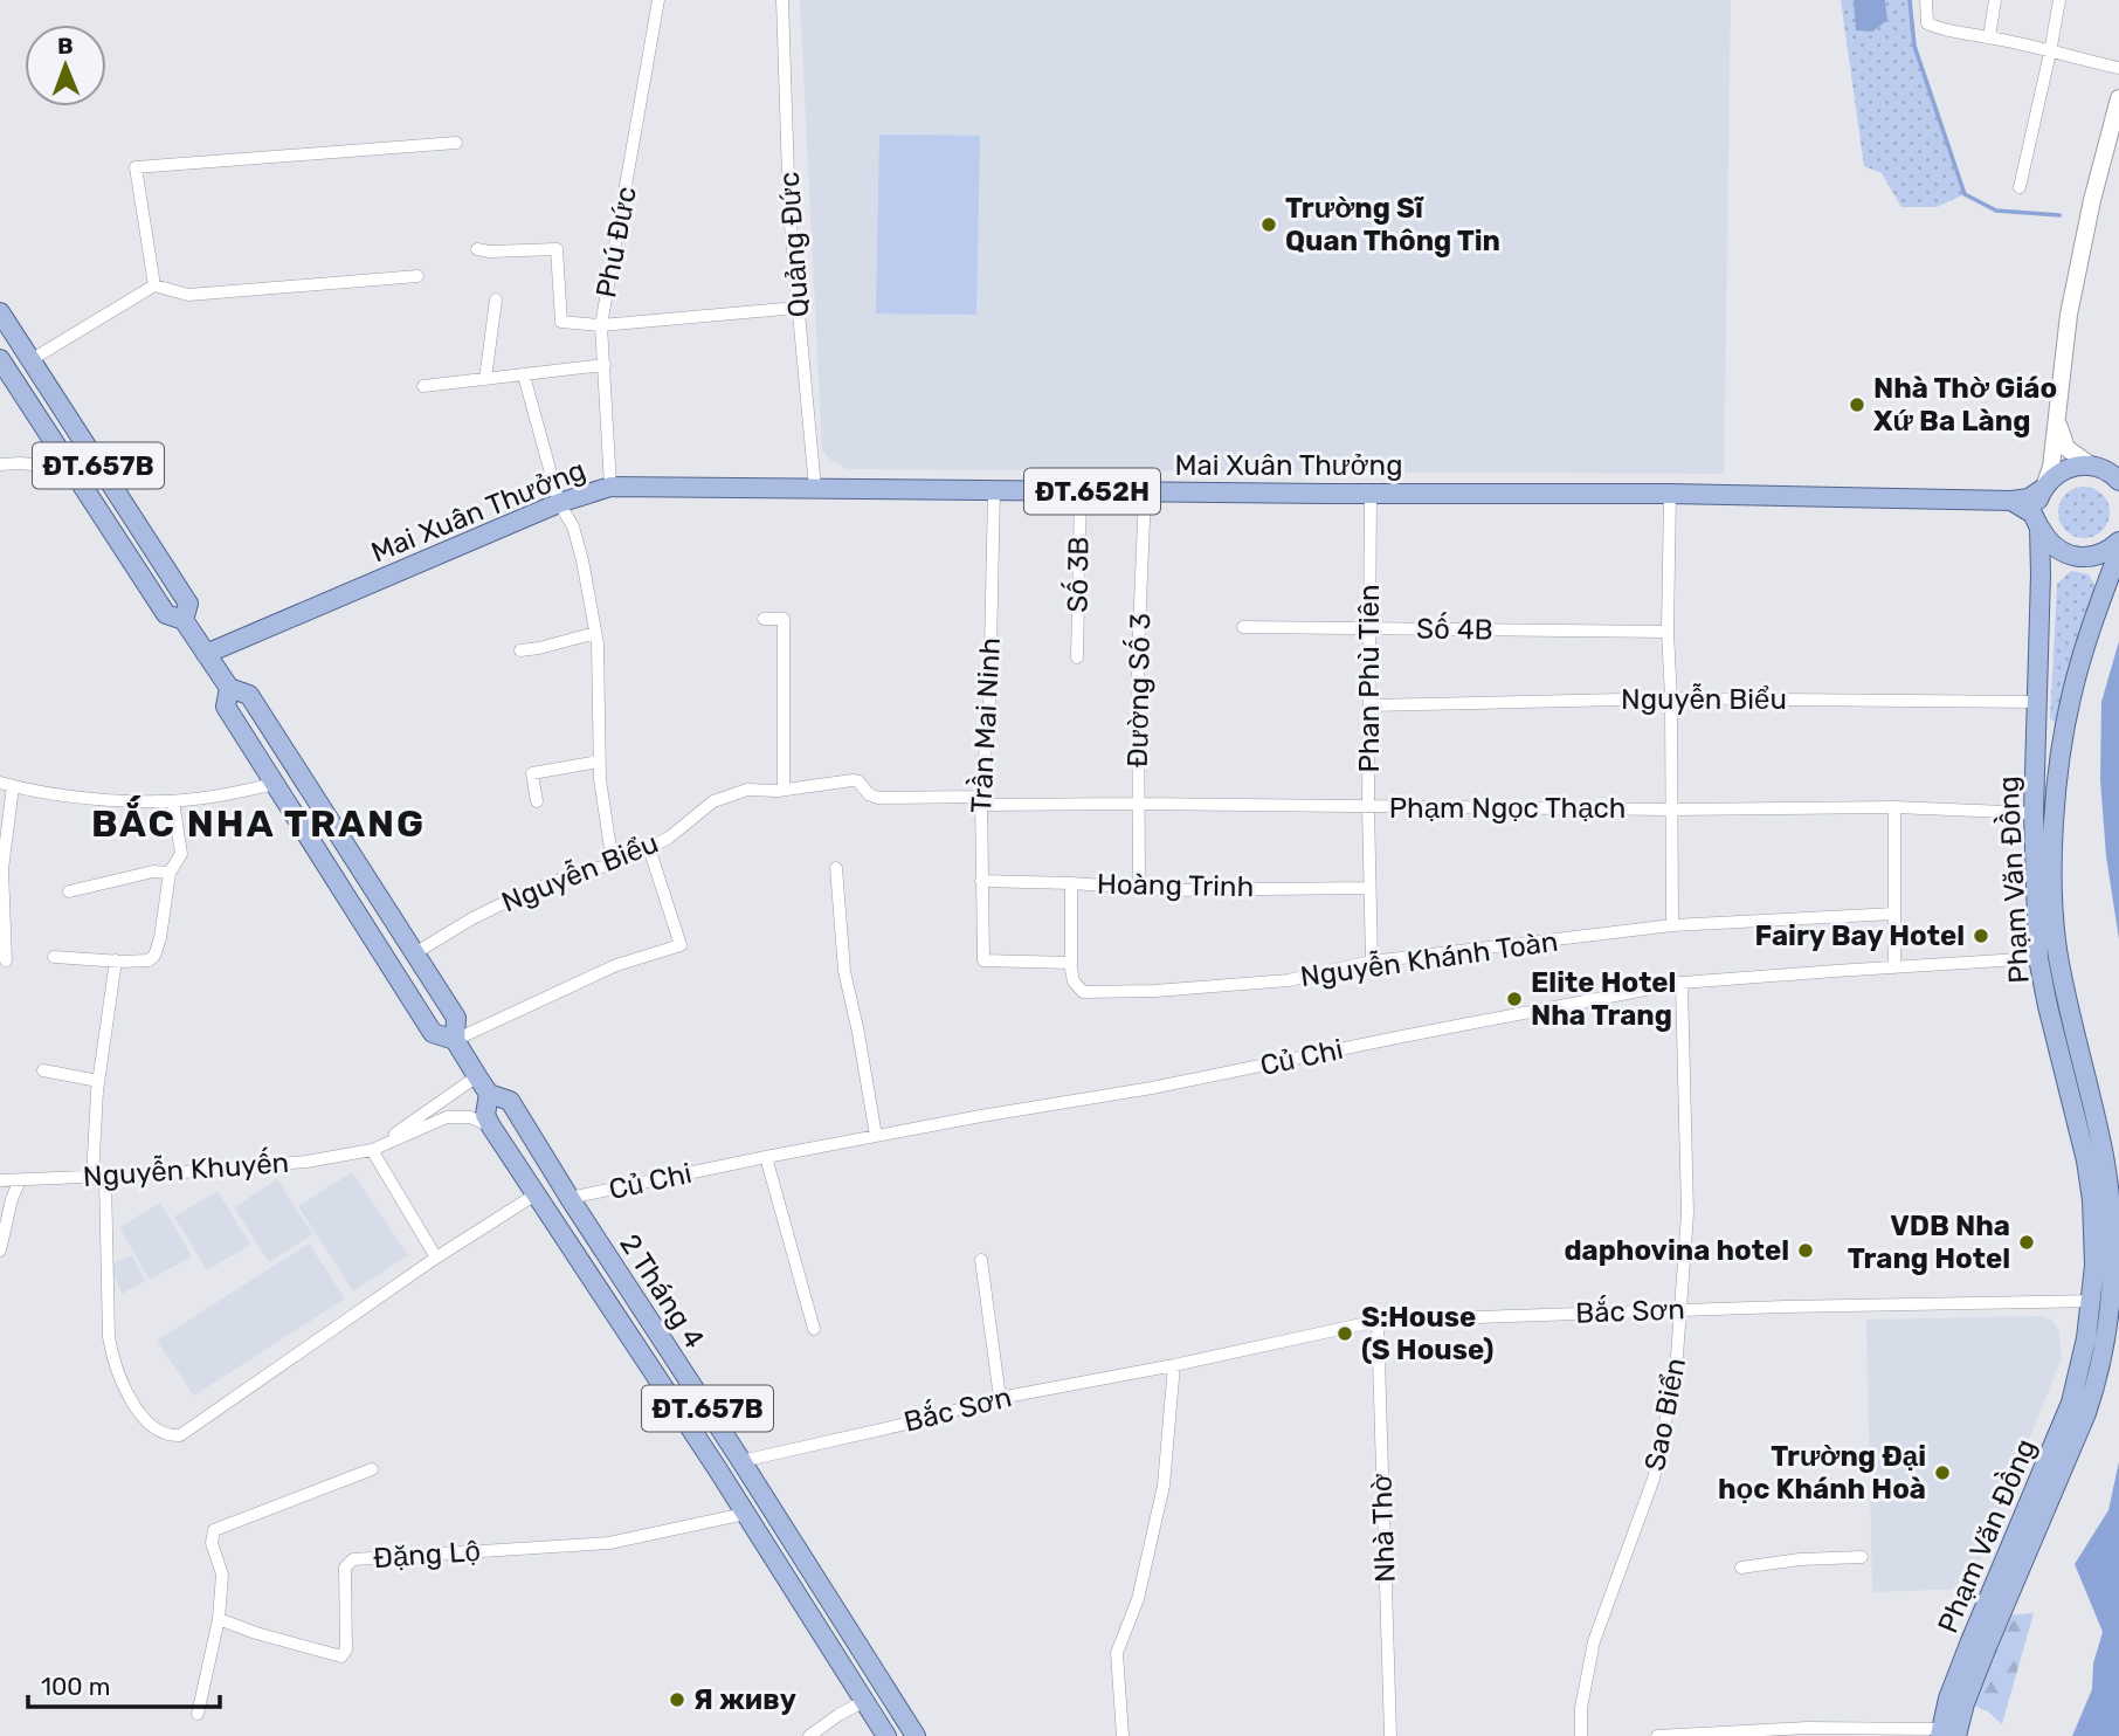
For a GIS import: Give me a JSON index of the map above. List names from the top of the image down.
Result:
{
  "streets": {
    "main road": [
      "ĐT.657B",
      "Mai Xuân Thưởng",
      "ĐT.652H",
      "Phạm Văn Đồng",
      "2 Tháng 4"
    ],
    "street": [
      "Phú Đức",
      "Quảng Đức",
      "Số 3B",
      "Số 4B",
      "Phan Phù Tiên",
      "Đường Số 3",
      "Nguyễn Biểu",
      "Trần Mai Ninh",
      "Phạm Ngọc Thạch",
      "Hoàng Trinh",
      "Nguyễn Khánh Toàn",
      "Củ Chi",
      "Nguyễn Khuyến",
      "Bắc Sơn",
      "Sao Biển",
      "Nhà Thờ",
      "Đặng Lộ"
    ]
  },
  "crossings": [
    ["Phú Đức", "Mai Xuân Thưởng"],
    ["Quảng Đức", "Mai Xuân Thưởng"],
    ["Mai Xuân Thưởng", "Số 3B"],
    ["Mai Xuân Thưởng", "Phan Phù Tiên"],
    ["Mai Xuân Thưởng", "Đường Số 3"],
    ["Mai Xuân Thưởng", "Trần Mai Ninh"],
    ["Mai Xuân Thưởng", "Phạm Văn Đồng"],
    ["Mai Xuân Thưởng", "2 Tháng 4"],
    ["Số 4B", "Phan Phù Tiên"],
    ["Phan Phù Tiên", "Nguyễn Biểu"],
    ["Phan Phù Tiên", "Phạm Ngọc Thạch"],
    ["Phan Phù Tiên", "Hoàng Trinh"],
    ["Phan Phù Tiên", "Nguyễn Khánh Toàn"],
    ["Đường Số 3", "Phạm Ngọc Thạch"],
    ["Đường Số 3", "Hoàng Trinh"],
    ["Nguyễn Biểu", "Trần Mai Ninh"],
    ["Nguyễn Biểu", "Phạm Ngọc Thạch"],
    ["Nguyễn Biểu", "Phạm Văn Đồng"],
    ["Nguyễn Biểu", "2 Tháng 4"],
    ["Trần Mai Ninh", "Phạm Ngọc Thạch"],
    ["Trần Mai Ninh", "Hoàng Trinh"],
    ["Trần Mai Ninh", "Nguyễn Khánh Toàn"],
    ["Phạm Ngọc Thạch", "Phạm Văn Đồng"],
    ["Phạm Văn Đồng", "Củ Chi"],
    ["Phạm Văn Đồng", "Bắc Sơn"],
    ["Củ Chi", "2 Tháng 4"],
    ["Củ Chi", "Sao Biển"],
    ["Nguyễn Khuyến", "2 Tháng 4"],
    ["2 Tháng 4", "Bắc Sơn"],
    ["2 Tháng 4", "Đặng Lộ"],
    ["Bắc Sơn", "Sao Biển"],
    ["Bắc Sơn", "Nhà Thờ"]
  ],
  "districts": ["BẮC NHA TRANG"],
  "places": [
    "Trường Sĩ Quan Thông Tin",
    "Nhà Thờ Giáo Xứ Ba Làng",
    "Fairy Bay Hotel",
    "Elite Hotel Nha Trang",
    "VDB Nha Trang Hotel",
    "daphovina hotel",
    "S:House (S House)",
    "Trường Đại học Khánh Hoà",
    "Я живу"
  ],
  "scale_bar": "100 m",
  "north": "top"
}
